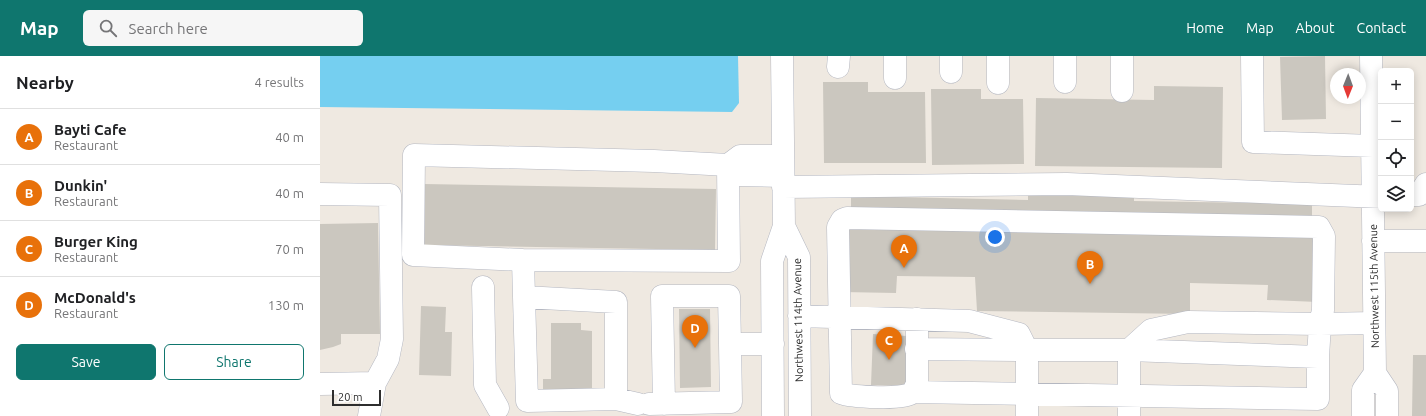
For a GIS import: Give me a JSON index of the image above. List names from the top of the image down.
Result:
{
  "streets": {
    "street": ["Northwest 115th Avenue", "Northwest 114th Avenue"]
  },
  "scale_bar": "20 m",
  "north": "bottom",
  "page": {
    "header": "Map",
    "search": "Search here",
    "nav": [
      "Home",
      "Map",
      "About",
      "Contact"
    ],
    "heading": ["Nearby", "4 results"],
    "map_buttons": ["+", "−"],
    "list": [
      {
        "mark": "A",
        "name": "Bayti Cafe",
        "note": "Restaurant",
        "value": "40 m"
      },
      {
        "mark": "B",
        "name": "Dunkin'",
        "note": "Restaurant",
        "value": "40 m"
      },
      {
        "mark": "C",
        "name": "Burger King",
        "note": "Restaurant",
        "value": "70 m"
      },
      {
        "mark": "D",
        "name": "McDonald's",
        "note": "Restaurant",
        "value": "130 m"
      }
    ],
    "pins": [
      "A",
      "B",
      "D",
      "C"
    ],
    "buttons": ["Save", "Share"],
    "scale": "20 m"
  }
}
